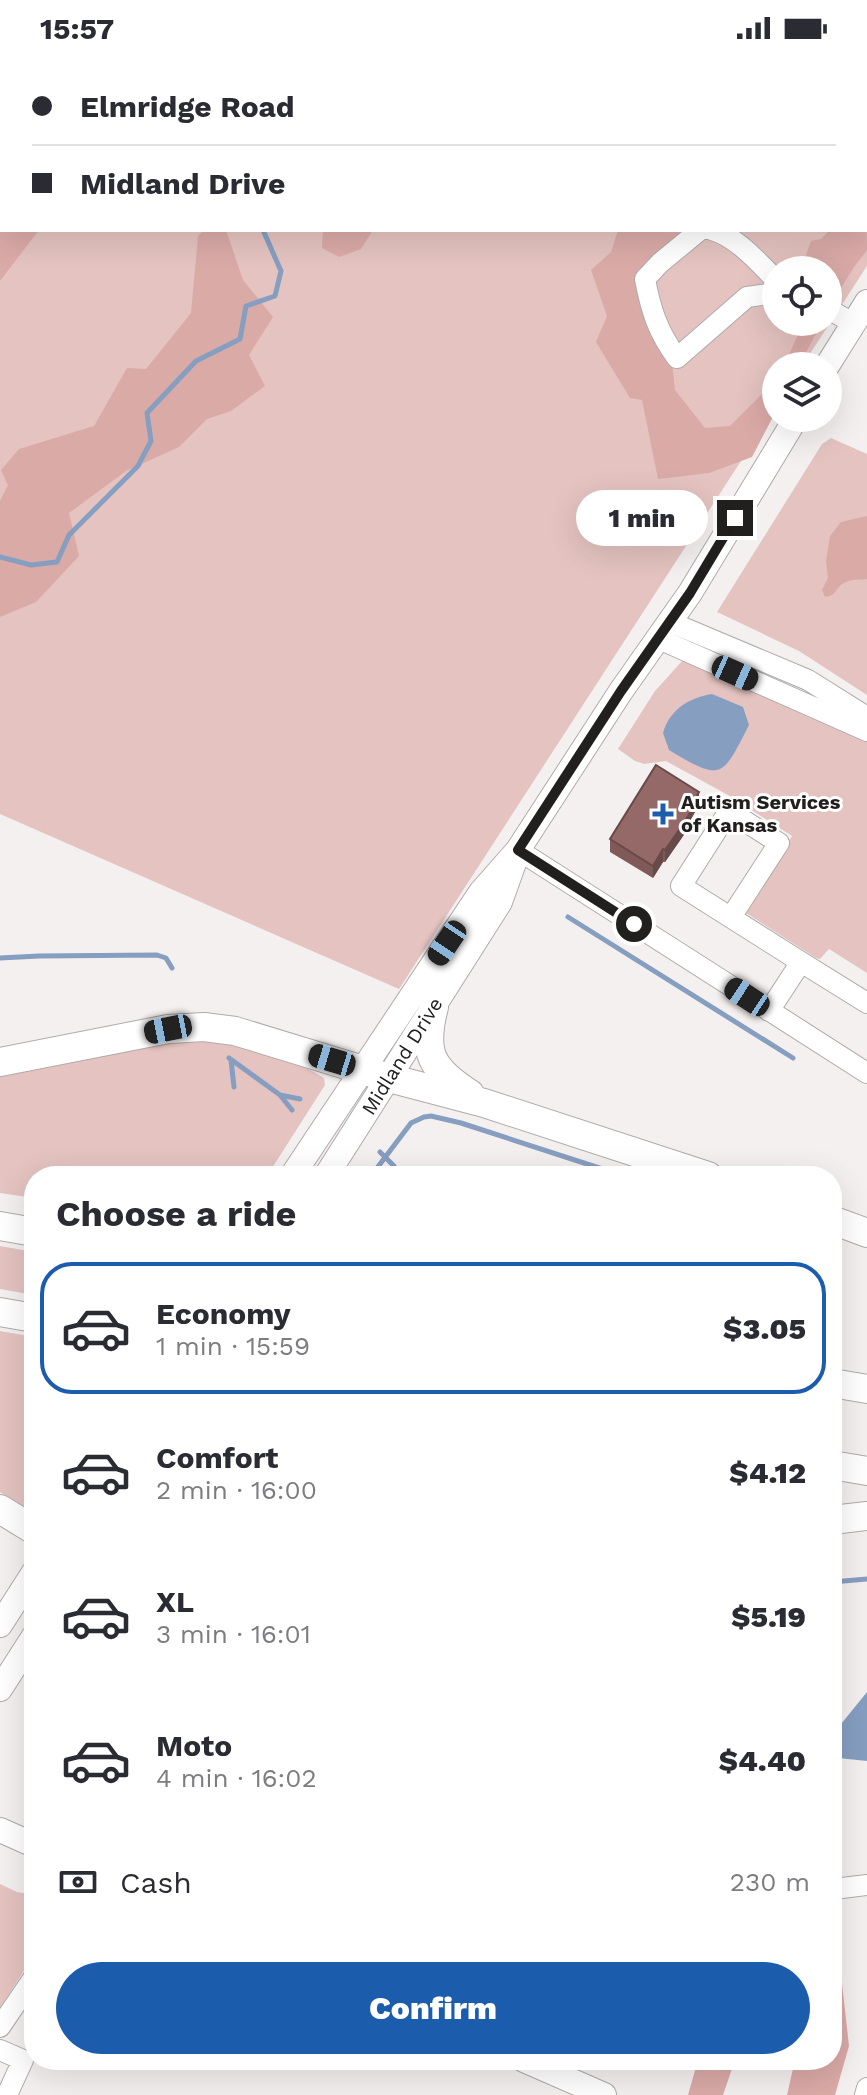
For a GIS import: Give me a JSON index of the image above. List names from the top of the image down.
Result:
{
  "streets": {
    "main road": ["Midland Drive"]
  },
  "places": {
    "health": ["Autism Services of Kansas"]
  },
  "page": {
    "status": "15:57",
    "banner": ["Elmridge Road", "Midland Drive"],
    "bubble": "1 min",
    "heading": "Choose a ride",
    "list": [
      {
        "name": "Economy",
        "note": "1 min · 15:59",
        "value": "$3.05"
      },
      {
        "name": "Comfort",
        "note": "2 min · 16:00",
        "value": "$4.12"
      },
      {
        "name": "XL",
        "note": "3 min · 16:01",
        "value": "$5.19"
      },
      {
        "name": "Moto",
        "note": "4 min · 16:02",
        "value": "$4.40"
      }
    ],
    "pay": ["Cash", "230 m"],
    "buttons": "Confirm"
  }
}
